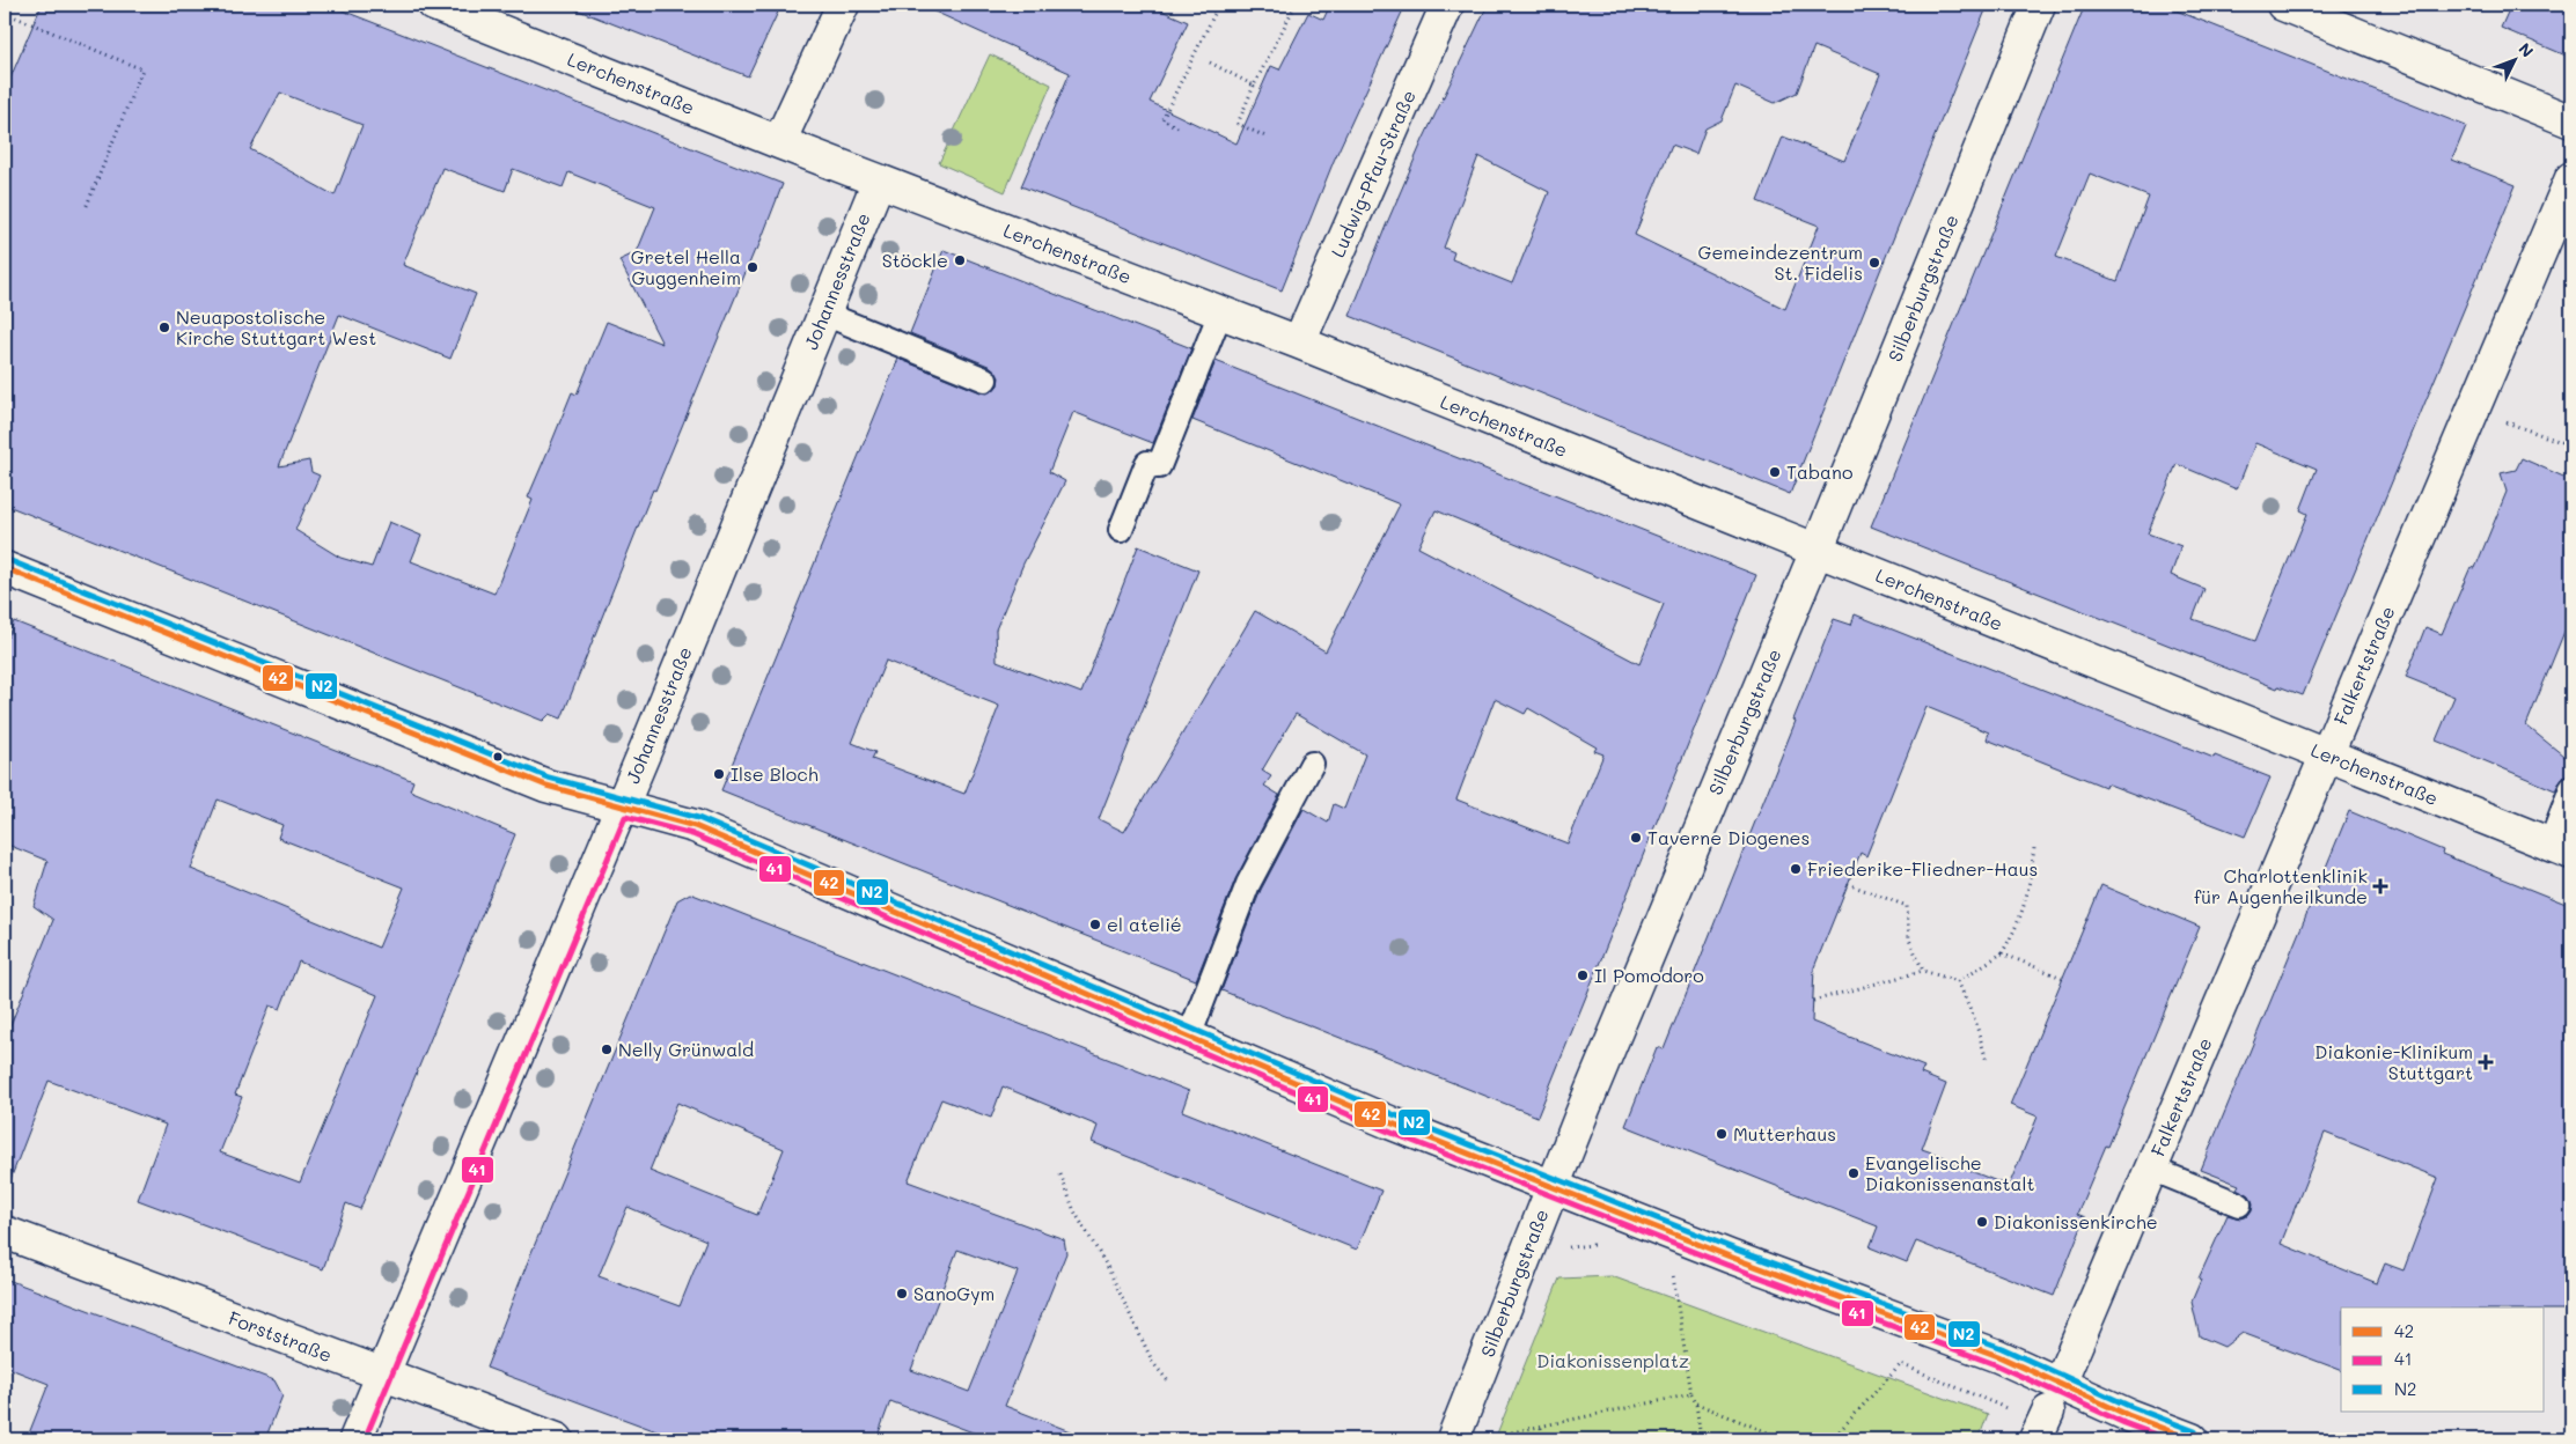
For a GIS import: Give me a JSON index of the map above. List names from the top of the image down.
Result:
{
  "streets": {
    "street": [
      "Lerchenstraße",
      "Ludwig-Pfau-Straße",
      "Johannesstraße",
      "Silberburgstraße",
      "Falkertstraße",
      "Forststraße"
    ]
  },
  "crossings": [
    ["Lerchenstraße", "Ludwig-Pfau-Straße"],
    ["Lerchenstraße", "Johannesstraße"],
    ["Lerchenstraße", "Silberburgstraße"],
    ["Lerchenstraße", "Falkertstraße"],
    ["Johannesstraße", "Forststraße"]
  ],
  "parks": ["Diakonissenplatz"],
  "places": {
    "other": [
      "Stöckle",
      "Gemeindezentrum St. Fidelis",
      "Gretel Hella Guggenheim",
      "Neuapostolische Kirche Stuttgart West",
      "Tabano",
      "Ilse Bloch",
      "Taverne Diogenes",
      "Friederike-Fliedner-Haus",
      "el atelié",
      "Il Pomodoro",
      "Nelly Grünwald",
      "Mutterhaus",
      "Evangelische Diakonissenanstalt",
      "Diakonissenkirche",
      "SanoGym"
    ],
    "health": ["Charlottenklinik für Augenheilkunde", "Diakonie-Klinikum Stuttgart"]
  },
  "lines": ["transit line N2", "transit line 42", "transit line 41"],
  "legend": ["42", "41", "N2"],
  "north": "top right"
}
